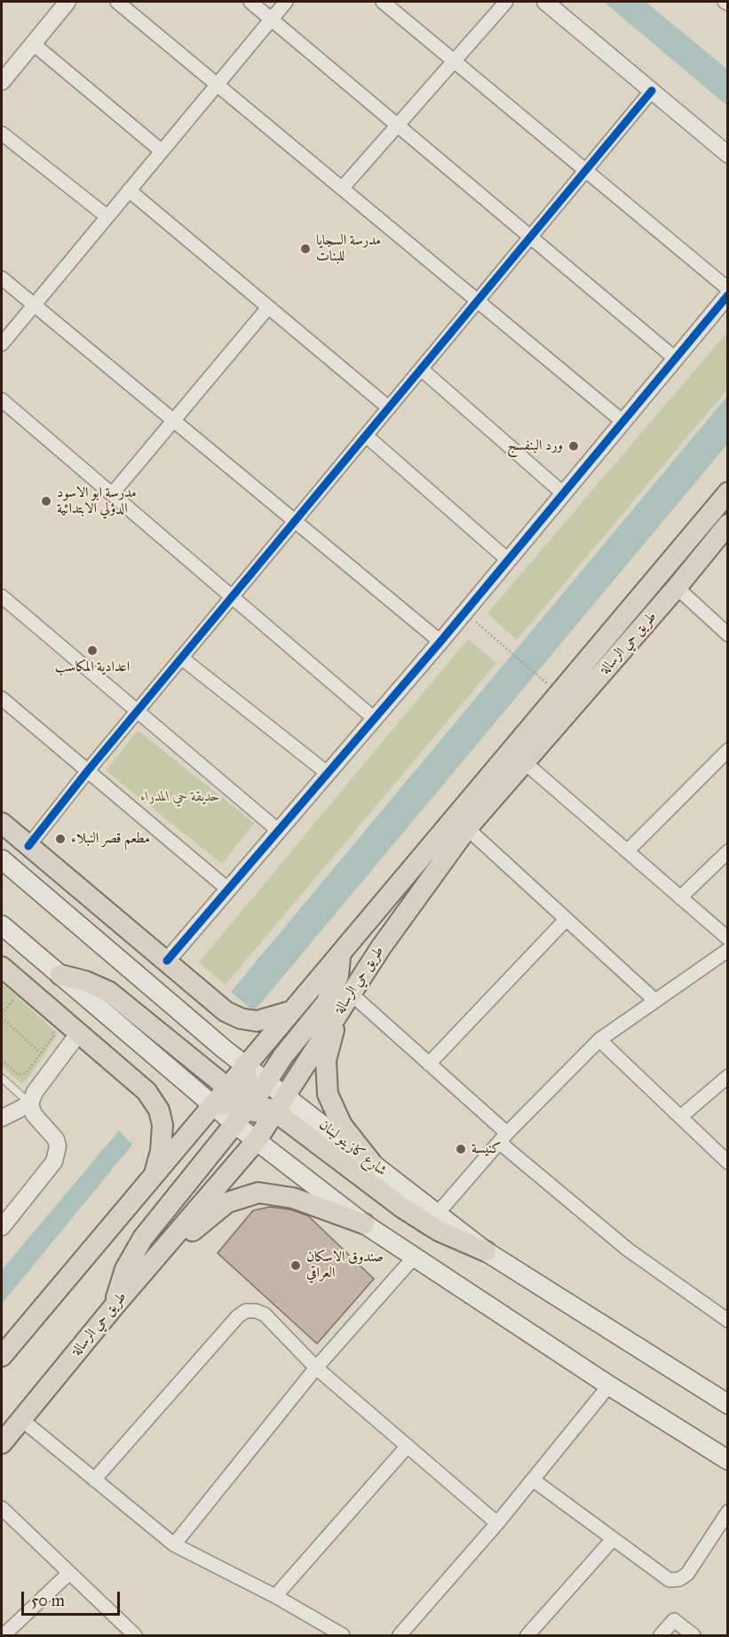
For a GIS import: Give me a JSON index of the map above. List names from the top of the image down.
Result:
{
  "streets": {
    "main road": ["طريق حي الرسالة", "شارع كازينو لبنان"]
  },
  "crossings": [
    ["طريق حي الرسالة", "شارع كازينو لبنان"]
  ],
  "parks": ["حديقة حي المدراء"],
  "places": [
    "مدرسة السجايا للبنات",
    "ورد البنفسج",
    "مدرسة ابو الاسود الدؤلي الابتدائية",
    "اعدادية المكاسب",
    "مطعم قصر النبلاء",
    "كنيسة",
    "صندوق الاسكان العراقي"
  ],
  "scale_bar": "50 m"
}
